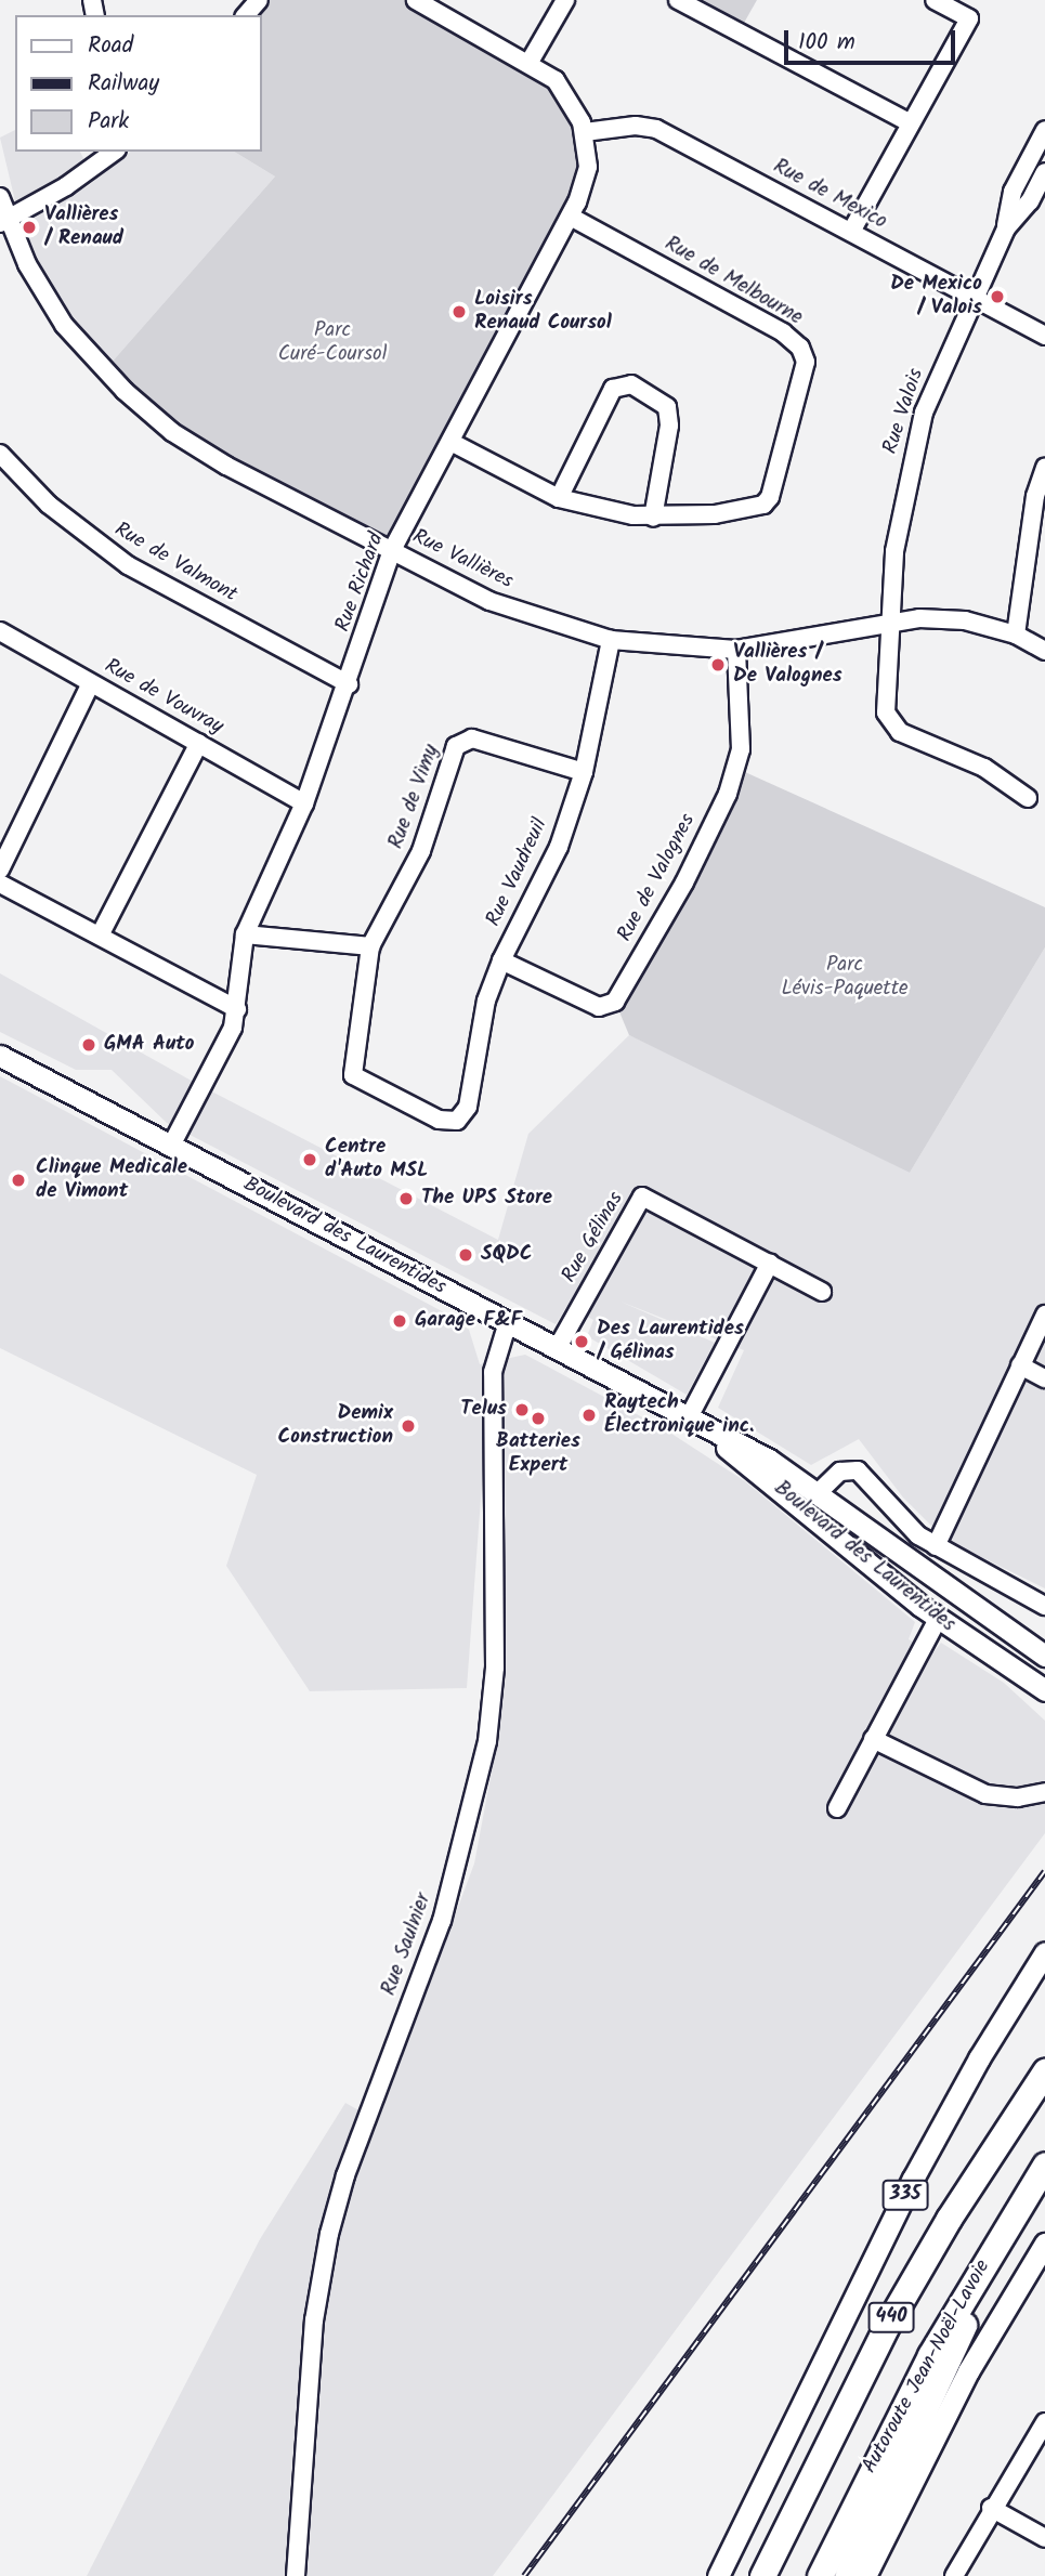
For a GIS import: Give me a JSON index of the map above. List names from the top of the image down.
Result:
{
  "streets": {
    "highway": ["440", "Autoroute Jean-Noël-Lavoie"],
    "main road": ["Boulevard des Laurentides", "335"],
    "street": [
      "Rue de Mexico",
      "Rue de Melbourne",
      "Rue Valois",
      "Rue Vallières",
      "Rue de Valmont",
      "Rue Richard",
      "Rue de Vouvray",
      "Rue de Vimy",
      "Rue Vaudreuil",
      "Rue de Valognes",
      "Rue Gélinas",
      "Rue Saulnier"
    ]
  },
  "crossings": [
    ["Rue de Mexico", "Rue Valois"],
    ["Rue de Mexico", "Rue Richard"],
    ["Rue de Melbourne", "Rue Richard"],
    ["Rue Valois", "Rue Vallières"],
    ["Rue Vallières", "Rue Richard"],
    ["Rue Vallières", "Rue Vaudreuil"],
    ["Rue Vallières", "Rue de Valognes"],
    ["Rue de Valmont", "Rue Richard"],
    ["Rue Richard", "Rue de Vouvray"],
    ["Rue Richard", "Boulevard des Laurentides"],
    ["Rue de Vimy", "Rue Vaudreuil"],
    ["Rue Vaudreuil", "Rue de Valognes"],
    ["Boulevard des Laurentides", "Rue Gélinas"],
    ["Boulevard des Laurentides", "Rue Saulnier"]
  ],
  "parks": ["Parc Curé-Coursol", "Parc Lévis-Paquette"],
  "places": [
    "Vallières / Renaud",
    "De Mexico / Valois",
    "Loisirs Renaud Coursol",
    "Vallières / De Valognes",
    "GMA Auto",
    "Centre d'Auto MSL",
    "Clinque Medicale de Vimont",
    "The UPS Store",
    "SQDC",
    "Garage F&F",
    "Des Laurentides / Gélinas",
    "Telus",
    "Raytech Électronique inc.",
    "Batteries Expert",
    "Demix Construction"
  ],
  "legend": ["Road", "Railway", "Park"],
  "scale_bar": "100 m"
}
